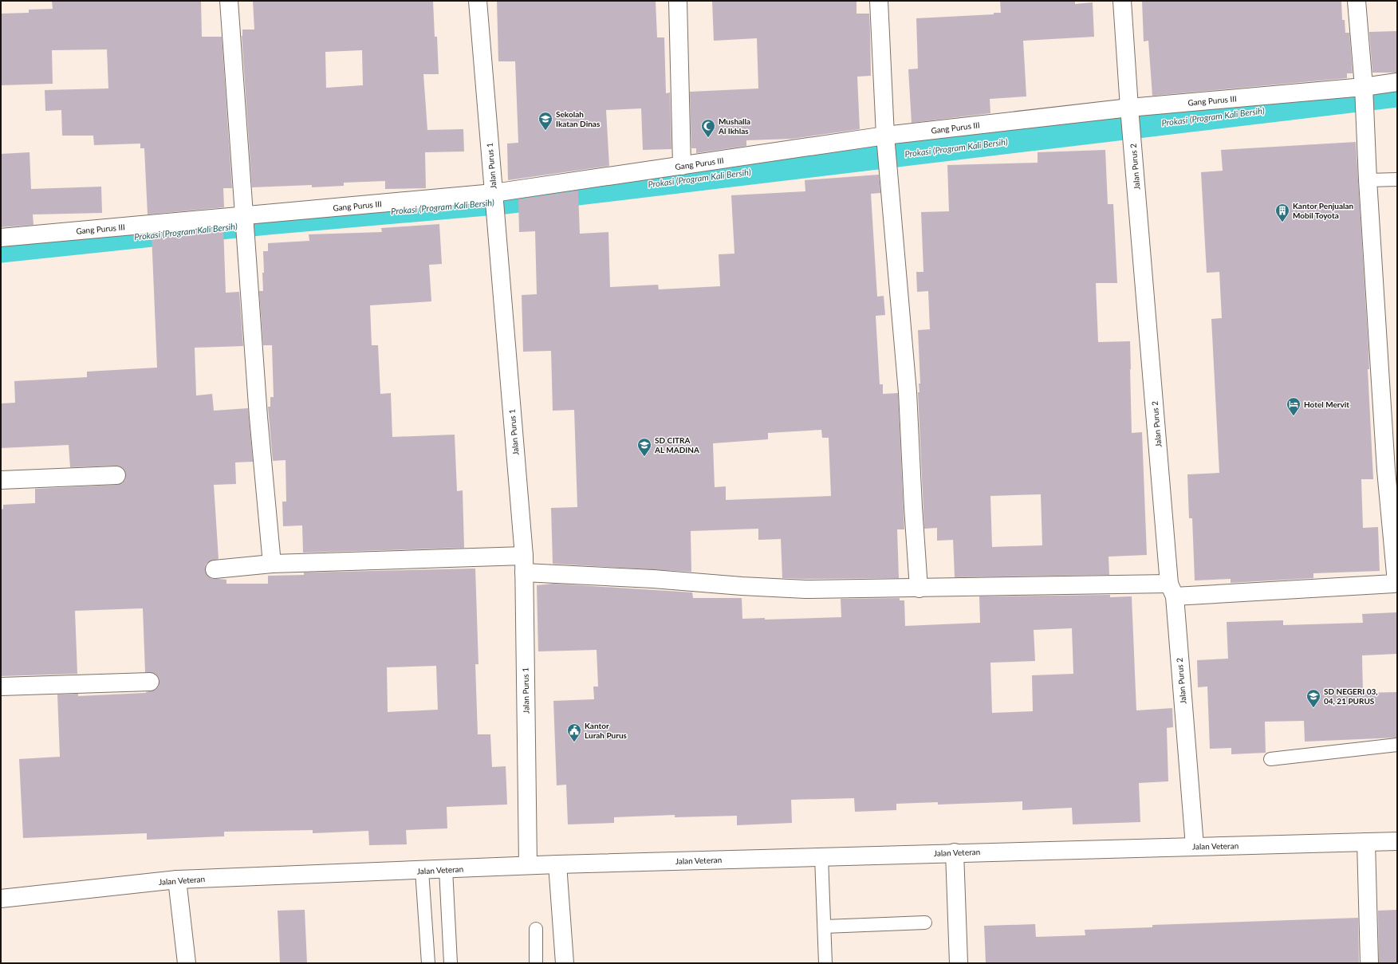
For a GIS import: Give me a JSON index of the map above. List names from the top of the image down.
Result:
{
  "streets": {
    "street": [
      "Gang Purus III",
      "Jalan Purus 1",
      "Jalan Purus 2",
      "Jalan Veteran"
    ]
  },
  "crossings": [
    ["Gang Purus III", "Jalan Purus 1"],
    ["Gang Purus III", "Jalan Purus 2"],
    ["Jalan Purus 1", "Jalan Veteran"],
    ["Jalan Purus 2", "Jalan Veteran"]
  ],
  "water": ["Prokasi (Program Kali Bersih)"],
  "places": {
    "school or university": ["Sekolah Ikatan Dinas", "SD CITRA AL MADINA", "SD NEGERI 03, 04, 21 PURUS"],
    "mosque": ["Mushalla Al Ikhlas"],
    "building": ["Kantor Penjualan Mobil Toyota"],
    "hotel": ["Hotel Mervit"],
    "public building": ["Kantor Lurah Purus"]
  }
}
